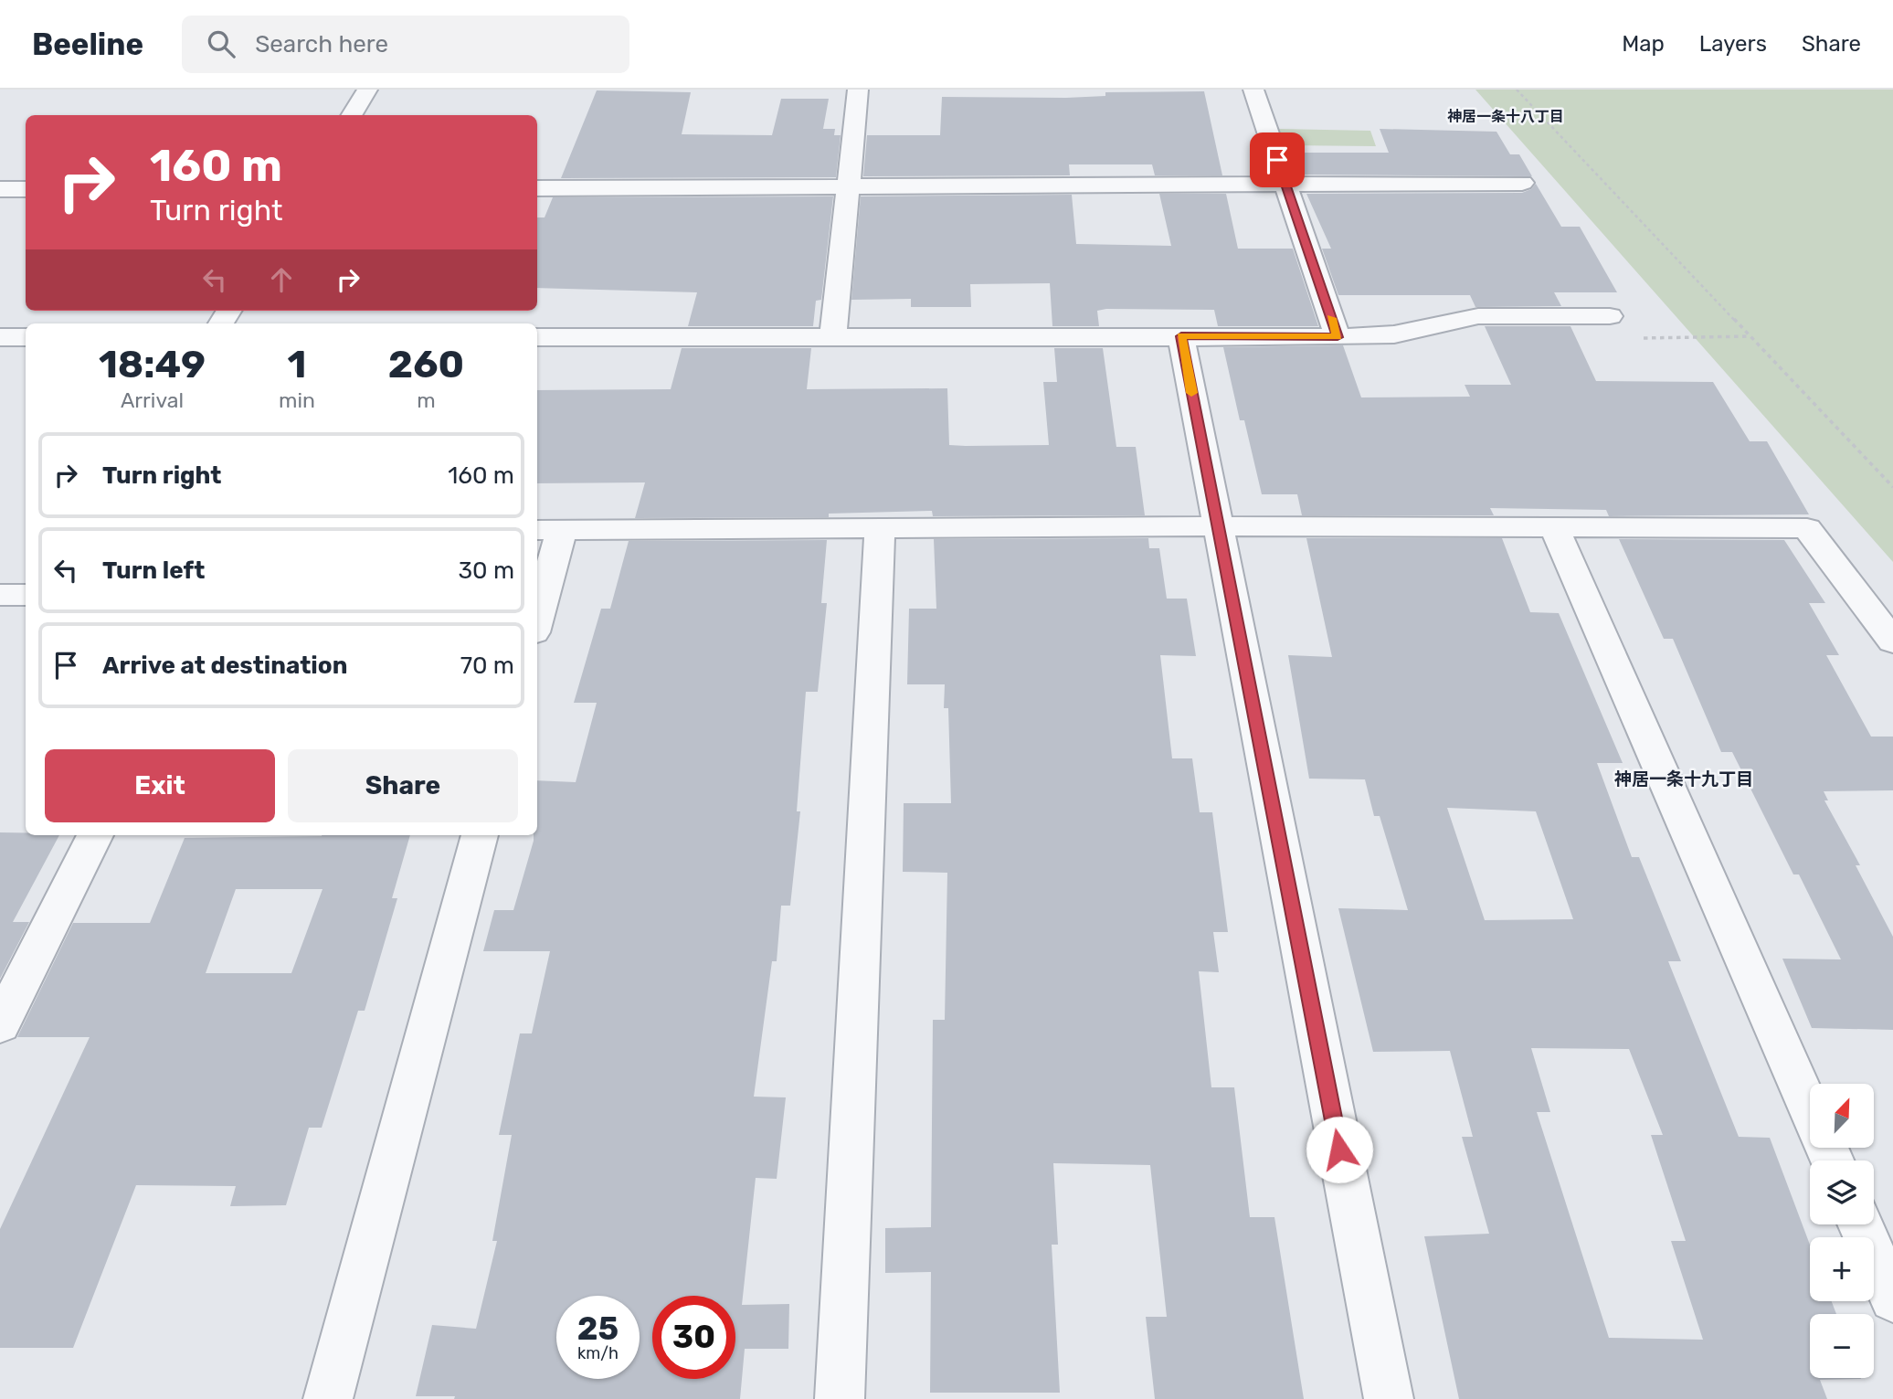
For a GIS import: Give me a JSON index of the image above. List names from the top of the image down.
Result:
{
  "districts": ["神居一条十八丁目", "神居一条十九丁目"],
  "north": "top right",
  "page": {
    "header": "Beeline",
    "search": "Search here",
    "nav": ["Map", "Layers", "Share"],
    "turn": ["160 m", "Turn right"],
    "eta": [
      "18:49",
      "Arrival",
      "1",
      "min",
      "260",
      "m"
    ],
    "list": [
      {
        "name": "Turn right",
        "value": "160 m"
      },
      {
        "name": "Turn left",
        "value": "30 m"
      },
      {
        "name": "Arrive at destination",
        "value": "70 m"
      }
    ],
    "buttons": ["Exit", "Share"],
    "map_buttons": ["+", "−"],
    "speed": "25 km/h",
    "limit": "30"
  }
}
